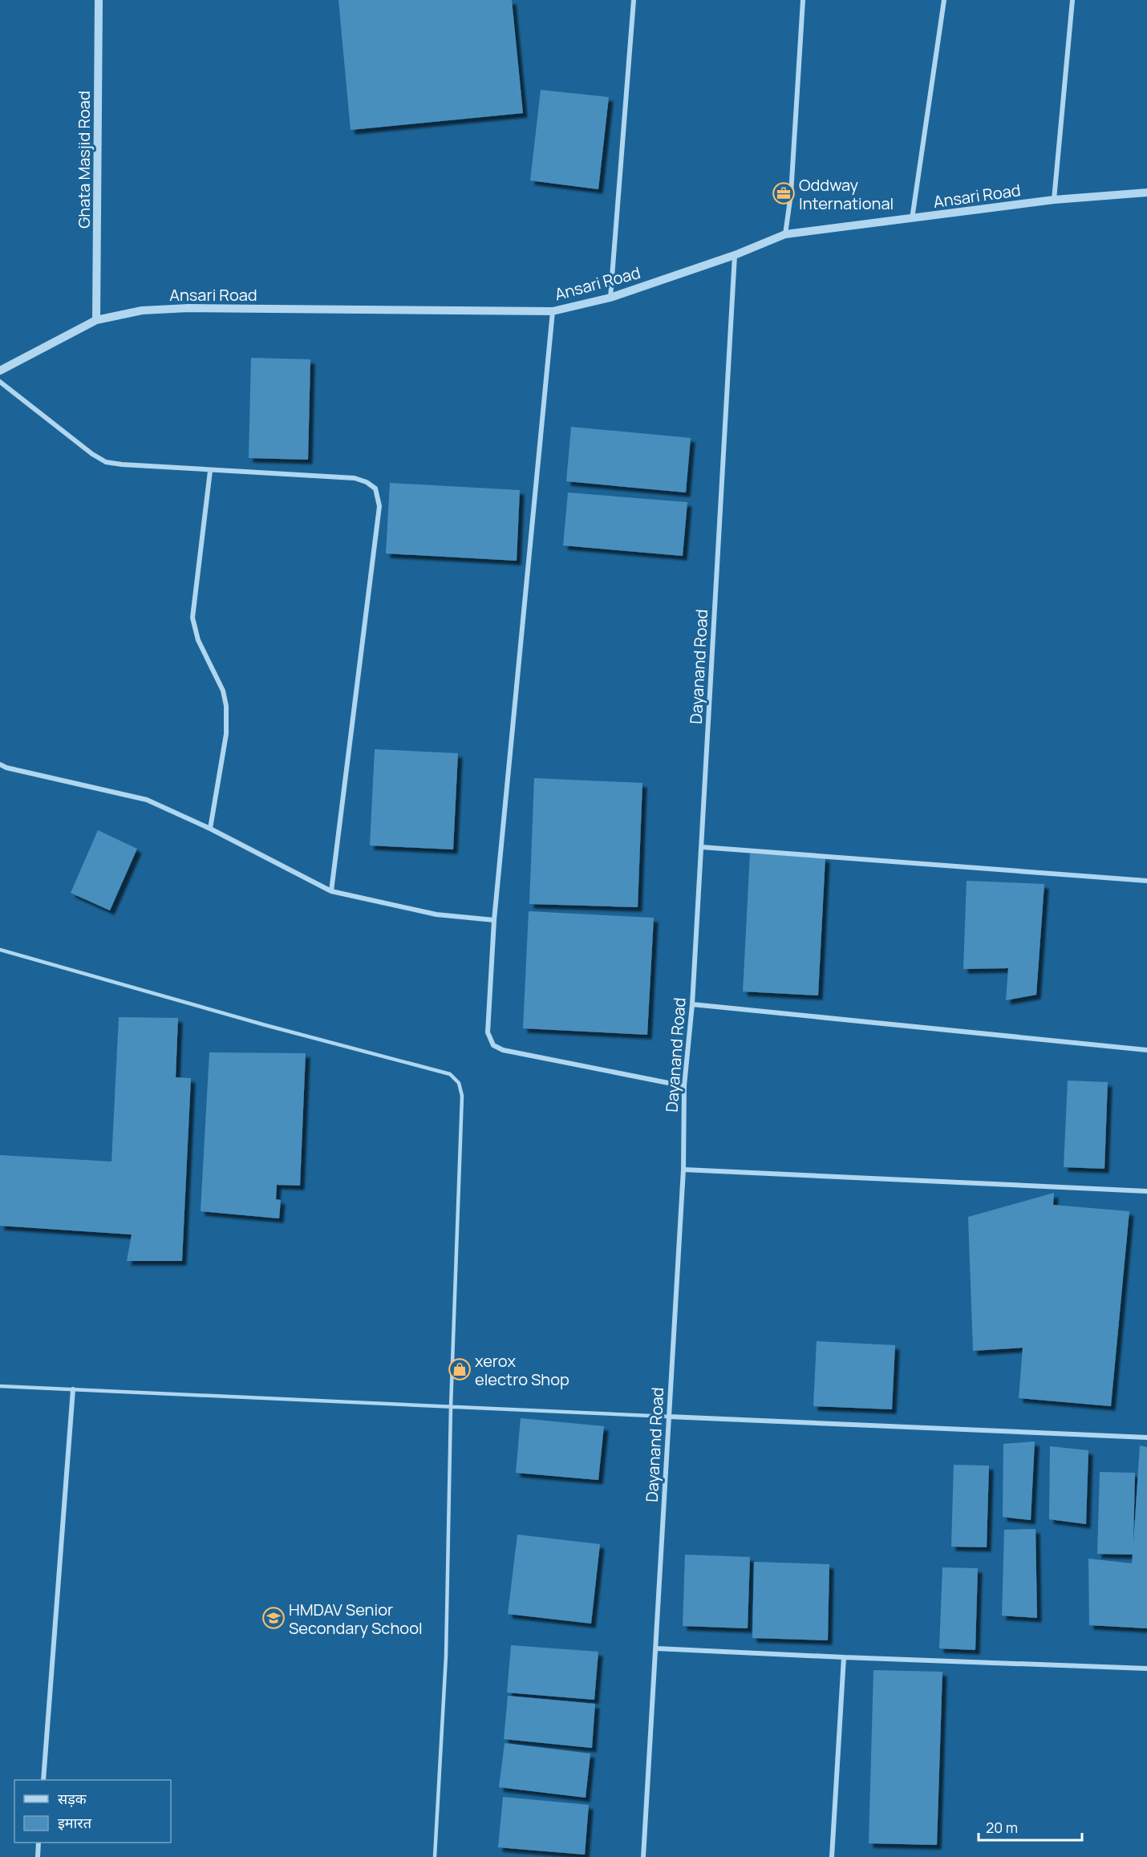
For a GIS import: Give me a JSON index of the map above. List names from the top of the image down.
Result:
{
  "streets": {
    "street": ["Ghata Masjid Road", "Ansari Road", "Dayanand Road"]
  },
  "crossings": [
    ["Ghata Masjid Road", "Ansari Road"],
    ["Ansari Road", "Dayanand Road"]
  ],
  "places": {
    "office": ["Oddway International"],
    "shop": ["xerox electro Shop"],
    "school or university": ["HMDAV Senior Secondary School"]
  },
  "legend": ["सड़क", "इमारत"],
  "scale_bar": "20 m"
}
